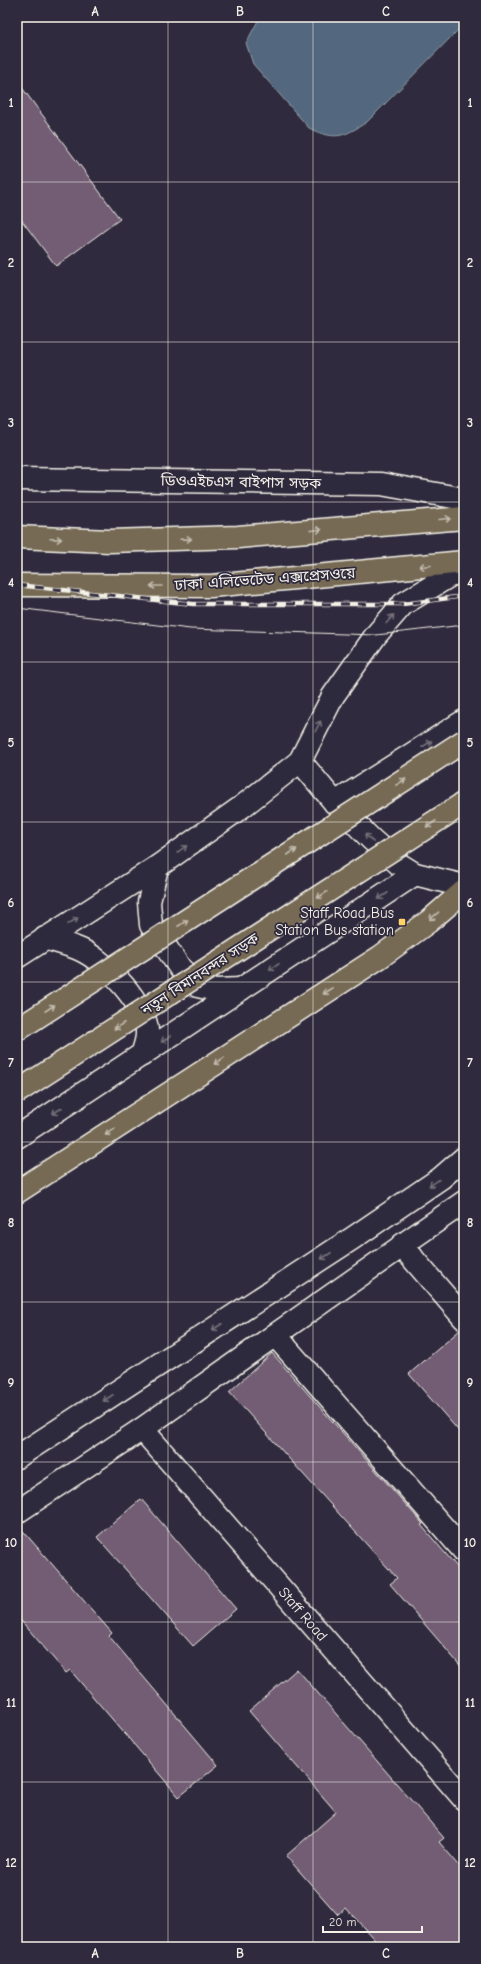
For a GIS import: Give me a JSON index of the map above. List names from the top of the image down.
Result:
{
  "streets": {
    "highway": ["ঢাকা এলিভেটেড এক্সপ্রেসওয়ে", "নতুন বিমানবন্দর সড়ক"],
    "main road": ["ডিওএইচএস বাইপাস সড়ক", "Staff Road"]
  },
  "places": {
    "transit": ["Staff Road Bus Station Bus station"]
  },
  "scale_bar": "20 m",
  "grid": {
    "columns": ["A", "B", "C"],
    "rows": [
      "1",
      "2",
      "3",
      "4",
      "5",
      "6",
      "7",
      "8",
      "9",
      "10",
      "11",
      "12"
    ]
  }
}
